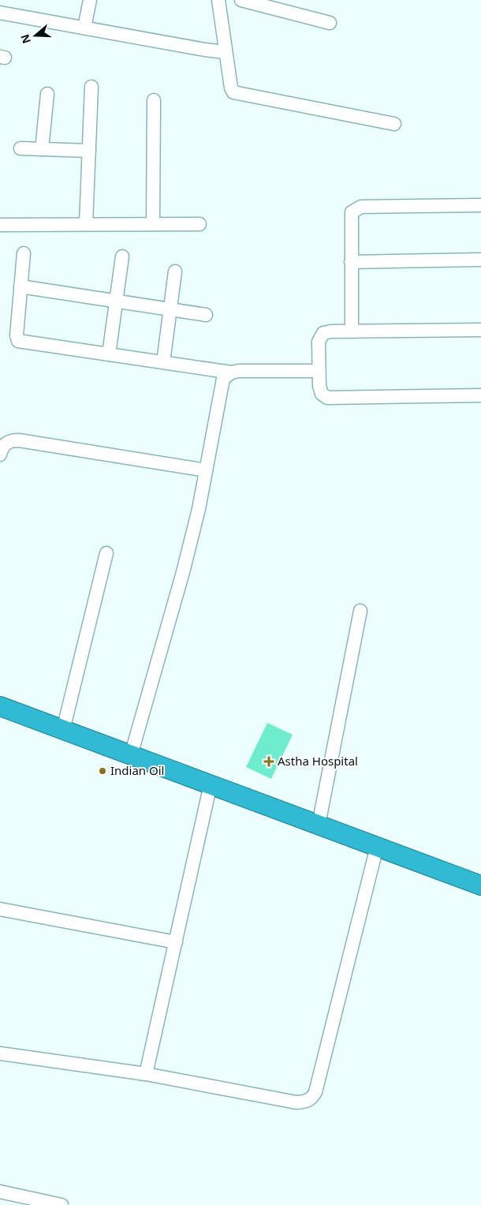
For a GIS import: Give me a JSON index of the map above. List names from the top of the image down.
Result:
{
  "places": {
    "health": ["Astha Hospital"],
    "other": ["Indian Oil"]
  },
  "north": "left"
}
